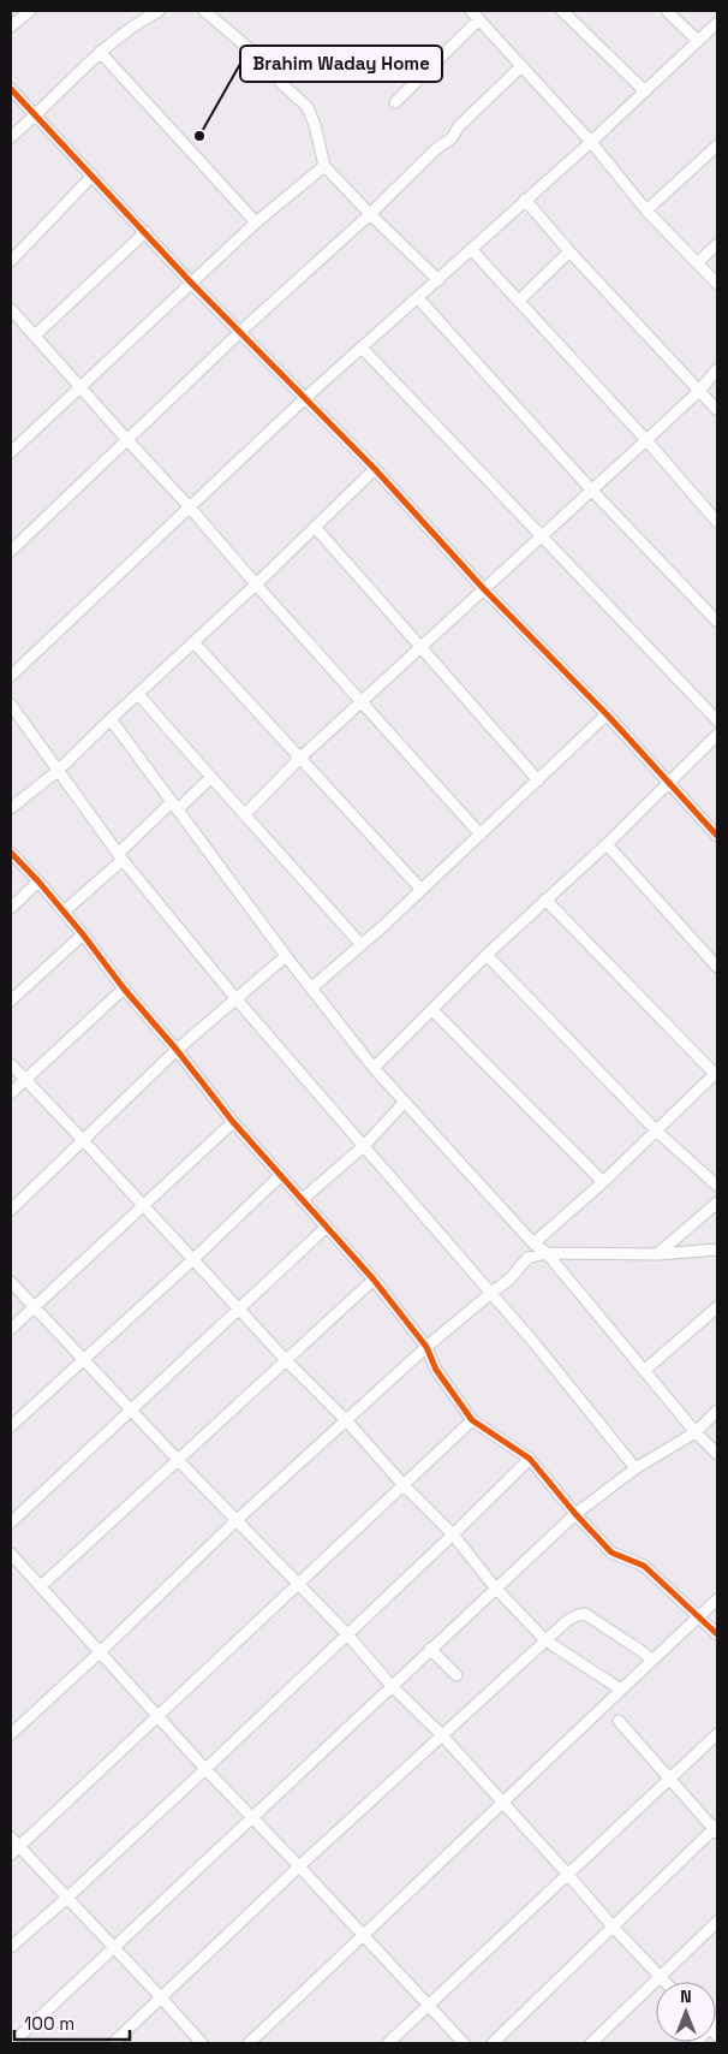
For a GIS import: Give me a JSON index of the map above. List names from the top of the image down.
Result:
{
  "places": ["Brahim Waday Home"],
  "scale_bar": "100 m",
  "north": "top"
}
